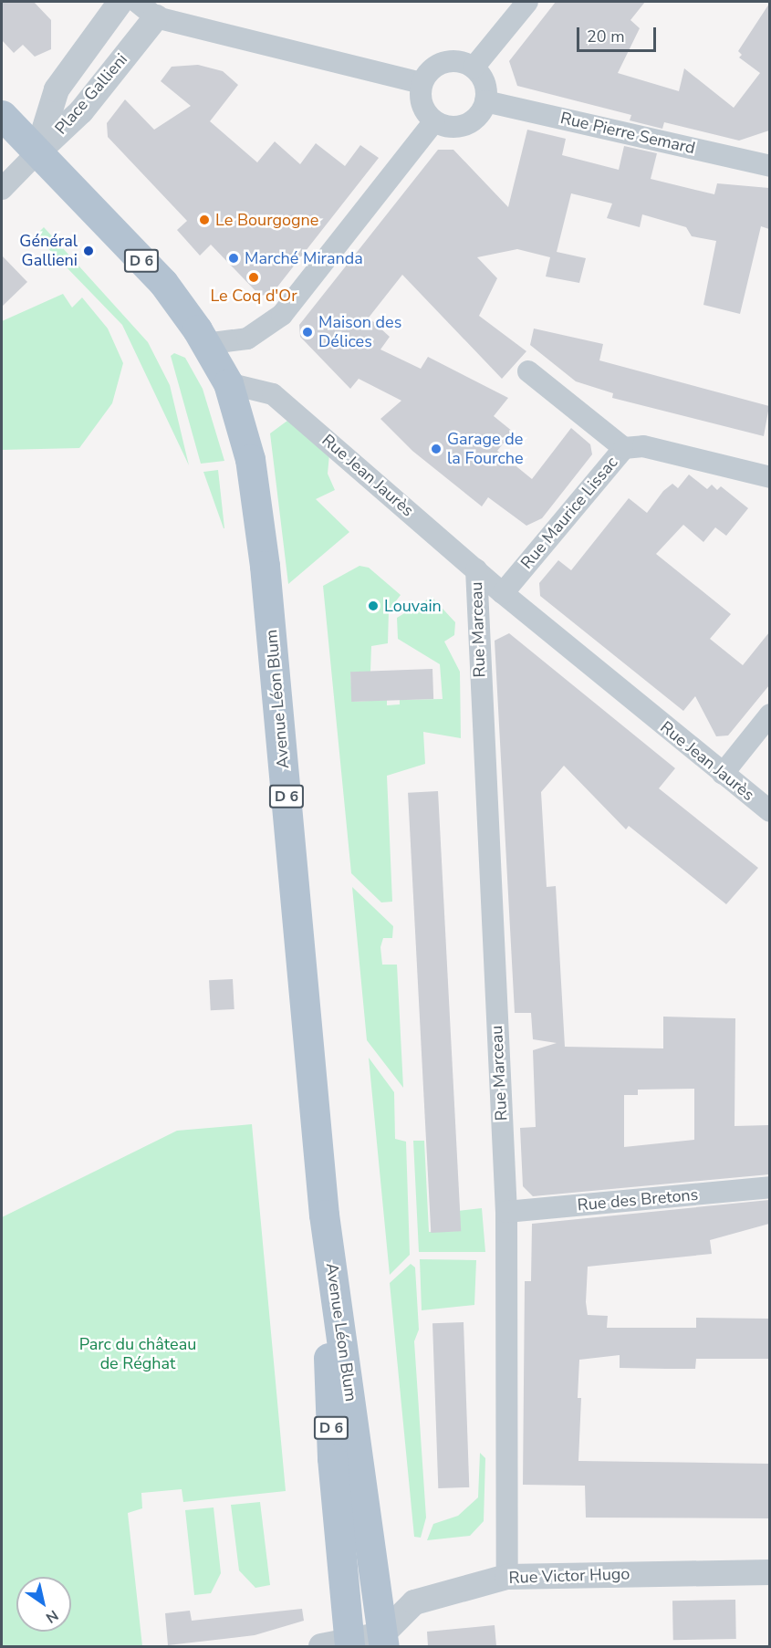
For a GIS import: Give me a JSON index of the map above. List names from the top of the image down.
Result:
{
  "streets": {
    "main road": ["D 6", "Avenue Léon Blum"],
    "street": [
      "Place Gallieni",
      "Rue Pierre Semard",
      "Rue Jean Jaurès",
      "Rue Maurice Lissac",
      "Rue Marceau",
      "Rue des Bretons",
      "Rue Victor Hugo"
    ]
  },
  "crossings": [
    ["Place Gallieni", "D 6"],
    ["D 6", "Rue Jean Jaurès"],
    ["D 6", "Avenue Léon Blum"],
    ["Rue Jean Jaurès", "Rue Maurice Lissac"],
    ["Rue Jean Jaurès", "Rue Marceau"],
    ["Rue Jean Jaurès", "Avenue Léon Blum"],
    ["Rue Marceau", "Rue des Bretons"],
    ["Rue Marceau", "Rue Victor Hugo"],
    ["Avenue Léon Blum", "Rue Victor Hugo"]
  ],
  "parks": ["Parc du château de Réghat"],
  "places": [
    "Le Bourgogne",
    "Général Gallieni",
    "Marché Miranda",
    "Le Coq d'Or",
    "Maison des Délices",
    "Garage de la Fourche",
    "Louvain"
  ],
  "scale_bar": "20 m",
  "north": "bottom right"
}
